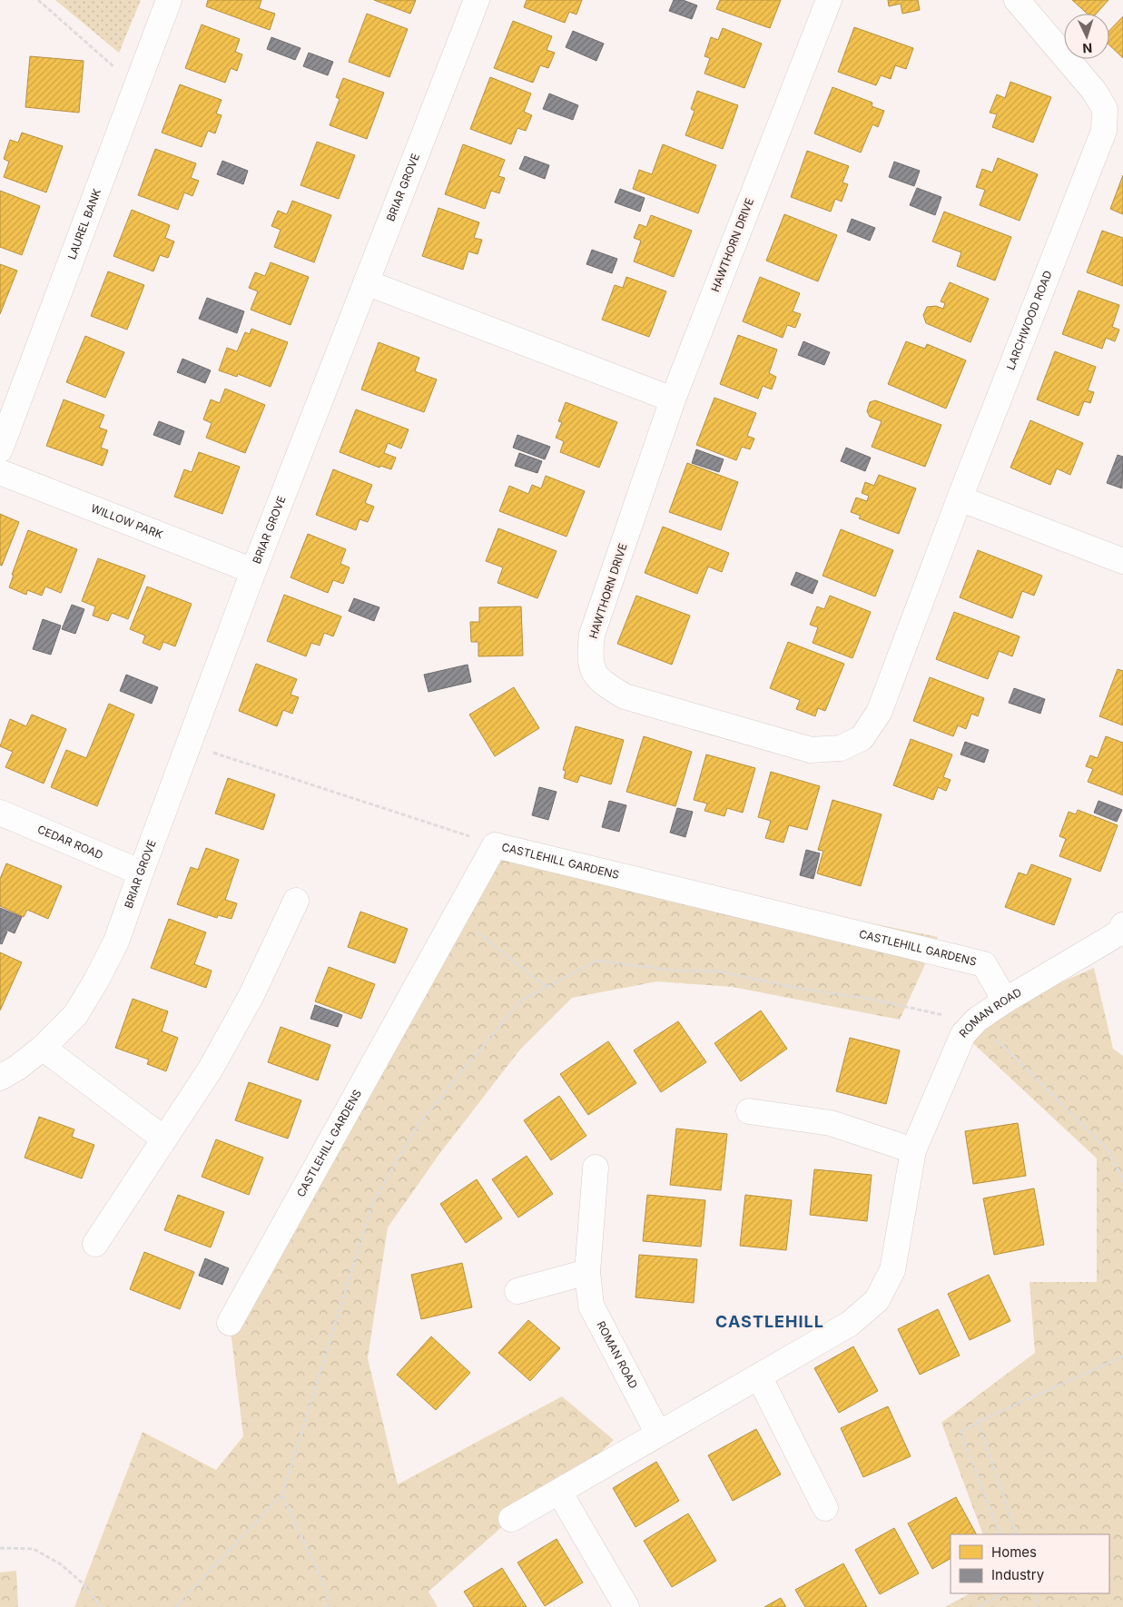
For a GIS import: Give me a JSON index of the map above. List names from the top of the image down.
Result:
{
  "streets": {
    "street": [
      "BRIAR GROVE",
      "LAUREL BANK",
      "HAWTHORN DRIVE",
      "LARCHWOOD ROAD",
      "WILLOW PARK",
      "CEDAR ROAD",
      "CASTLEHILL GARDENS",
      "ROMAN ROAD"
    ]
  },
  "crossings": [
    ["BRIAR GROVE", "WILLOW PARK"],
    ["BRIAR GROVE", "CEDAR ROAD"],
    ["HAWTHORN DRIVE", "LARCHWOOD ROAD"],
    ["CASTLEHILL GARDENS", "ROMAN ROAD"]
  ],
  "districts": ["CASTLEHILL"],
  "legend": ["Homes", "Industry"],
  "north": "bottom"
}
